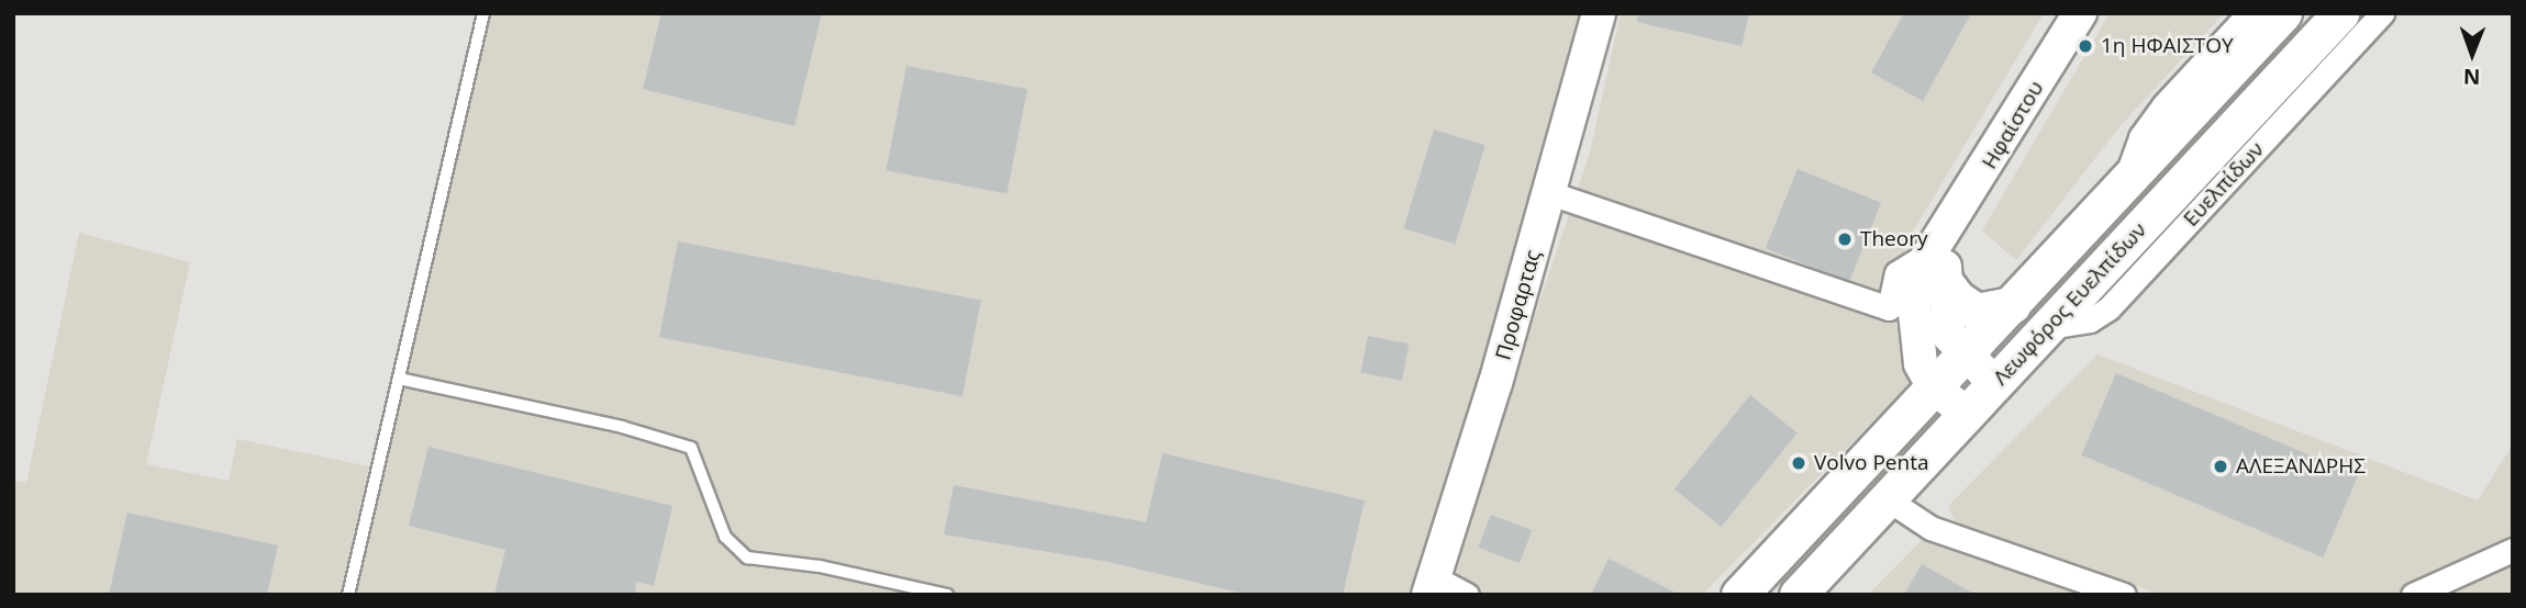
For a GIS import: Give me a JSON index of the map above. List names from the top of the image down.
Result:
{
  "streets": {
    "main road": ["Λεωφόρος Ευελπίδων"],
    "street": ["Ηφαίστου", "Ευελπίδων", "Προφαρτας"]
  },
  "crossings": [
    ["Ηφαίστου", "Λεωφόρος Ευελπίδων"],
    ["Ευελπίδων", "Λεωφόρος Ευελπίδων"]
  ],
  "places": [
    "1η ΗΦΑΙΣΤΟΥ",
    "Theory",
    "Volvo Penta",
    "ΑΛΕΞΑΝΔΡΗΣ"
  ],
  "north": "bottom"
}
